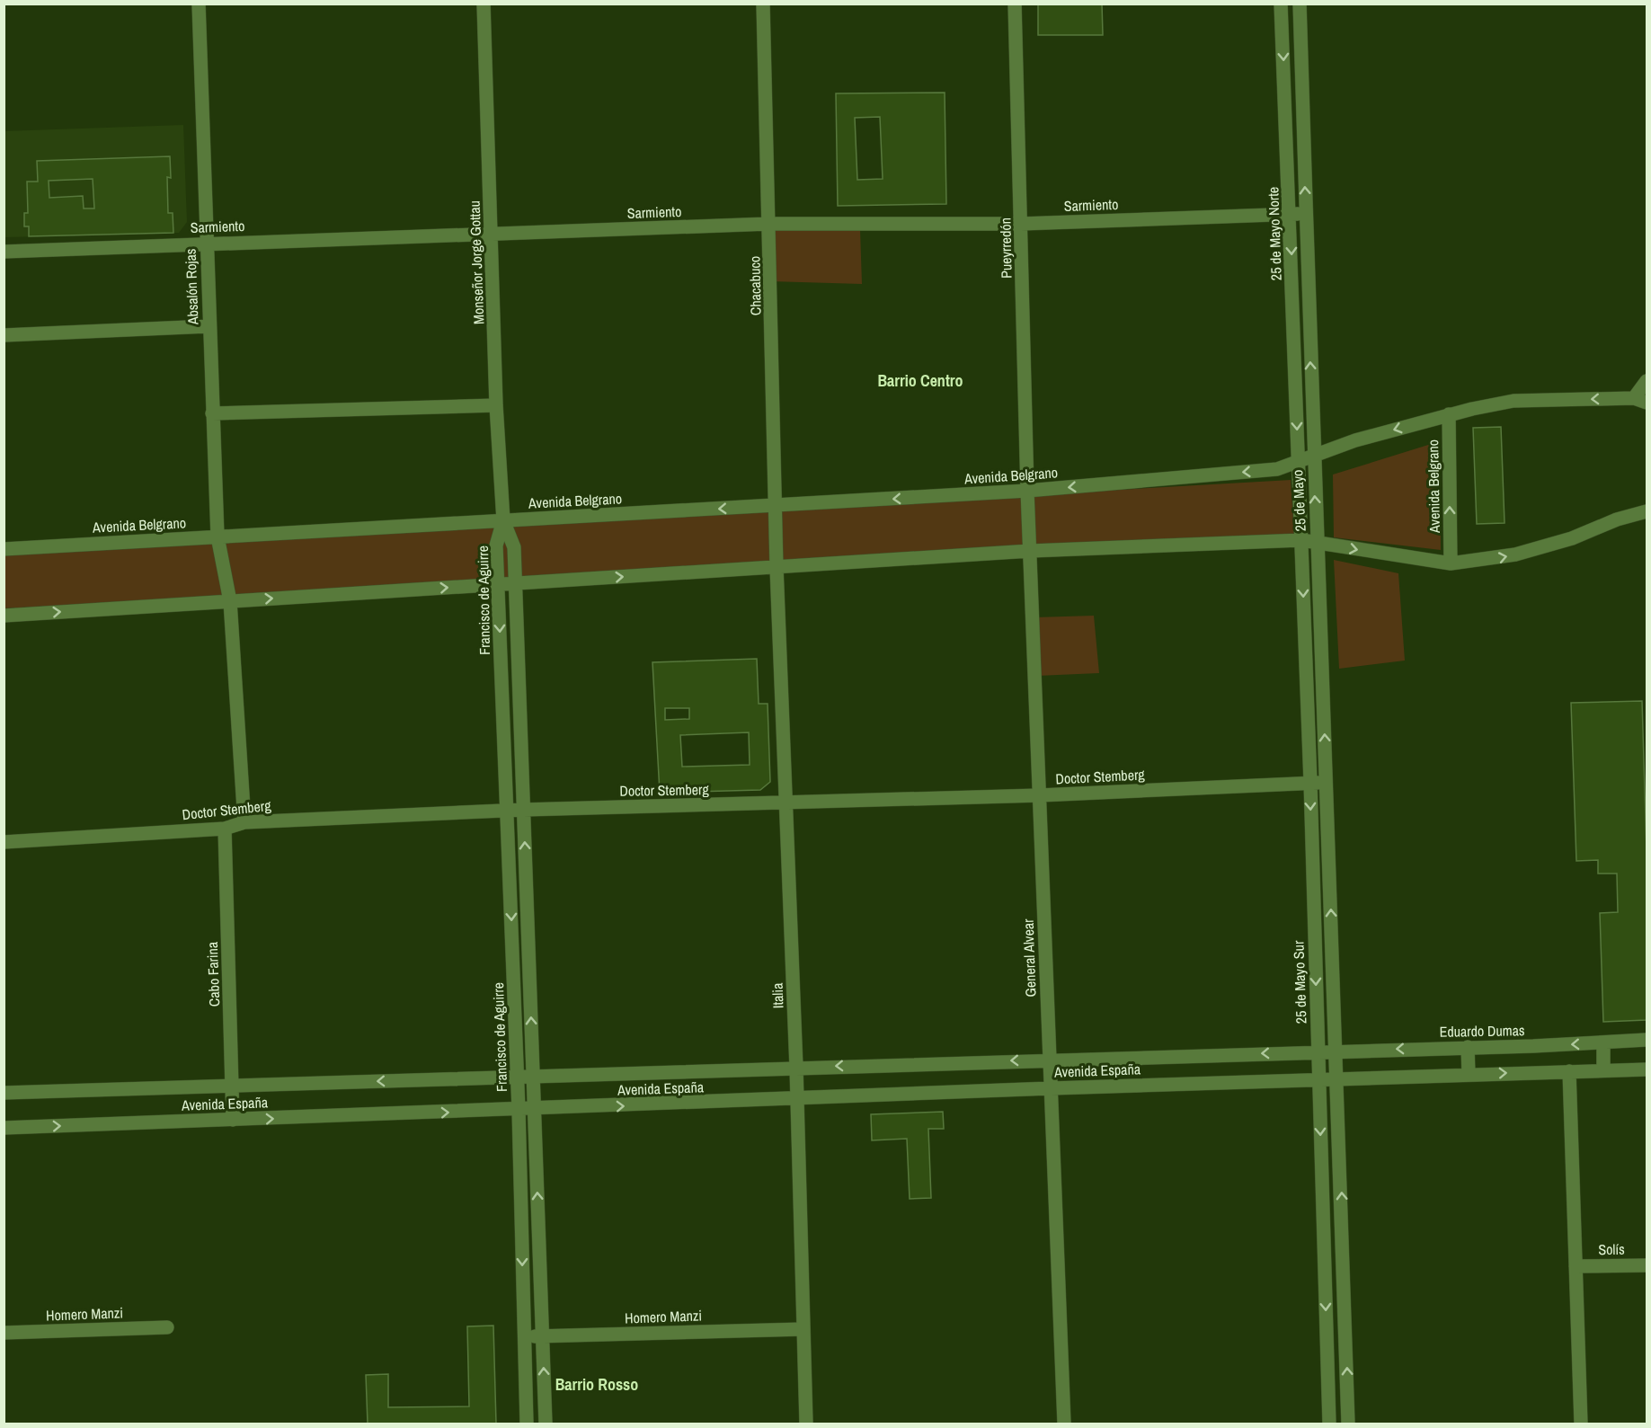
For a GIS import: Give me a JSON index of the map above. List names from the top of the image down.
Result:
{
  "streets": {
    "street": [
      "Sarmiento",
      "25 de Mayo Norte",
      "Pueyrredón",
      "Monseñor Jorge Gottau",
      "Chacabuco",
      "Absalón Rojas",
      "Avenida Belgrano",
      "25 de Mayo",
      "Francisco de Aguirre",
      "Doctor Stemberg",
      "General Alvear",
      "Cabo Farina",
      "25 de Mayo Sur",
      "Italia",
      "Eduardo Dumas",
      "Avenida España",
      "Solís",
      "Homero Manzi"
    ]
  },
  "crossings": [
    ["Sarmiento", "25 de Mayo Norte"],
    ["Sarmiento", "Pueyrredón"],
    ["Sarmiento", "Monseñor Jorge Gottau"],
    ["Sarmiento", "Chacabuco"],
    ["Sarmiento", "Absalón Rojas"],
    ["25 de Mayo Norte", "Avenida Belgrano"],
    ["25 de Mayo Norte", "25 de Mayo"],
    ["Pueyrredón", "Avenida Belgrano"],
    ["Pueyrredón", "General Alvear"],
    ["Monseñor Jorge Gottau", "Avenida Belgrano"],
    ["Monseñor Jorge Gottau", "Francisco de Aguirre"],
    ["Chacabuco", "Avenida Belgrano"],
    ["Chacabuco", "Italia"],
    ["Absalón Rojas", "Avenida Belgrano"],
    ["Avenida Belgrano", "25 de Mayo"],
    ["Avenida Belgrano", "Francisco de Aguirre"],
    ["Avenida Belgrano", "General Alvear"],
    ["25 de Mayo", "25 de Mayo Sur"],
    ["Francisco de Aguirre", "Doctor Stemberg"],
    ["Francisco de Aguirre", "Avenida España"],
    ["Francisco de Aguirre", "Homero Manzi"],
    ["Doctor Stemberg", "General Alvear"],
    ["Doctor Stemberg", "Cabo Farina"],
    ["Doctor Stemberg", "25 de Mayo Sur"],
    ["Doctor Stemberg", "Italia"],
    ["General Alvear", "Avenida España"],
    ["Cabo Farina", "Avenida España"],
    ["25 de Mayo Sur", "Eduardo Dumas"],
    ["25 de Mayo Sur", "Avenida España"],
    ["Italia", "Avenida España"],
    ["Italia", "Homero Manzi"],
    ["Eduardo Dumas", "Avenida España"]
  ],
  "districts": ["Barrio Centro", "Barrio Rosso"]
}
